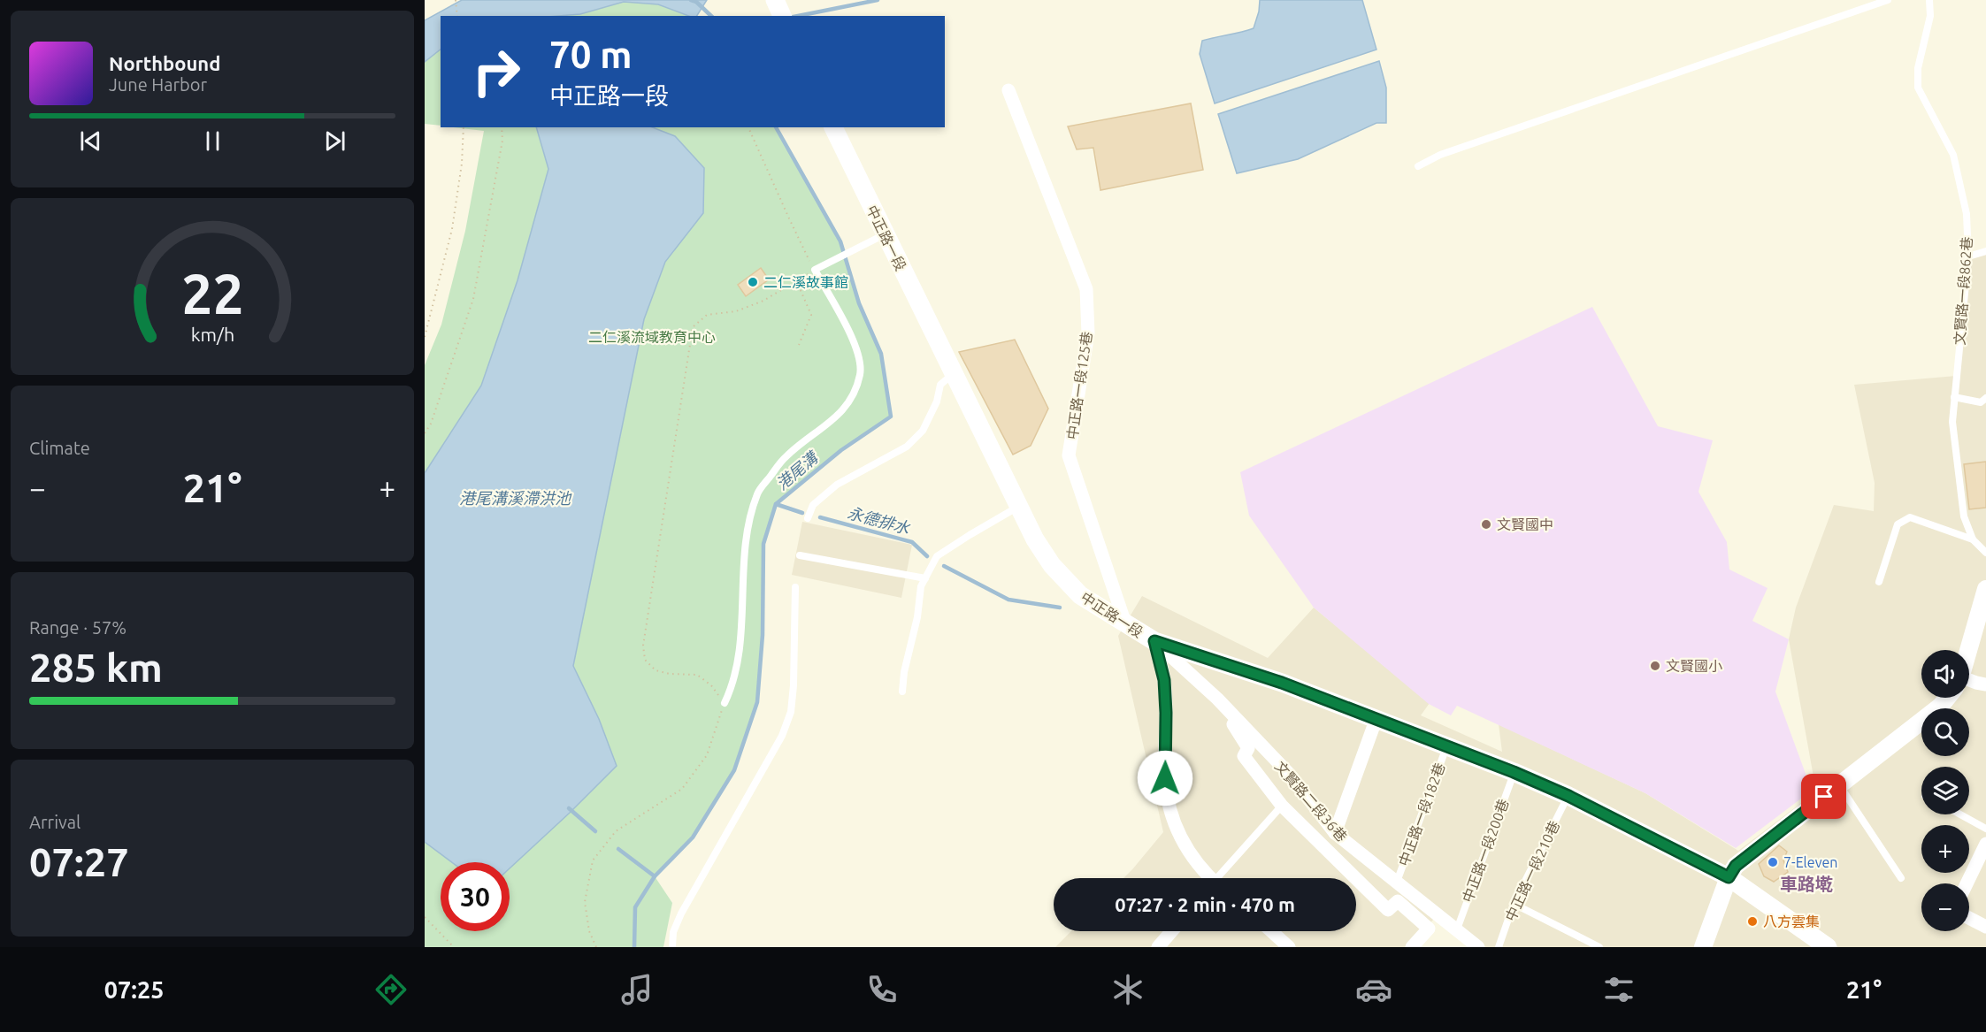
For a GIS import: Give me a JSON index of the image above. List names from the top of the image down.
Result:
{
  "streets": {
    "main road": ["中正路一段"],
    "street": ["中正路一段125巷", "文賢路二段36巷"],
    "lane": [
      "文賢路一段862巷",
      "中正路一段182巷",
      "中正路一段200巷",
      "中正路一段210巷"
    ]
  },
  "crossings": [
    ["中正路一段", "中正路一段125巷"],
    ["中正路一段", "文賢路二段36巷"],
    ["中正路一段", "中正路一段182巷"],
    ["中正路一段", "中正路一段200巷"],
    ["中正路一段", "中正路一段210巷"],
    ["文賢路二段36巷", "中正路一段182巷"],
    ["文賢路二段36巷", "中正路一段200巷"]
  ],
  "districts": ["車路墘"],
  "water": ["港尾溝", "港尾溝溪滯洪池", "永德排水"],
  "parks": ["二仁溪流域教育中心"],
  "places": [
    "二仁溪故事館",
    "文賢國中",
    "文賢國小",
    "7-Eleven",
    "八方雲集"
  ],
  "page": {
    "turn": ["70 m", "中正路一段"],
    "song": ["Northbound", "June Harbor"],
    "tile": [
      "Climate",
      ["Range · 57%", "285 km"],
      ["Arrival", "07:27"]
    ],
    "heat": ["−", "21°", "+"],
    "map_buttons": ["+", "−"],
    "limit": "30",
    "trip": "07:27 · 2 min · 470 m",
    "tabs": ["07:25", "21°"],
    "gauge": ["22", "km/h"]
  }
}
